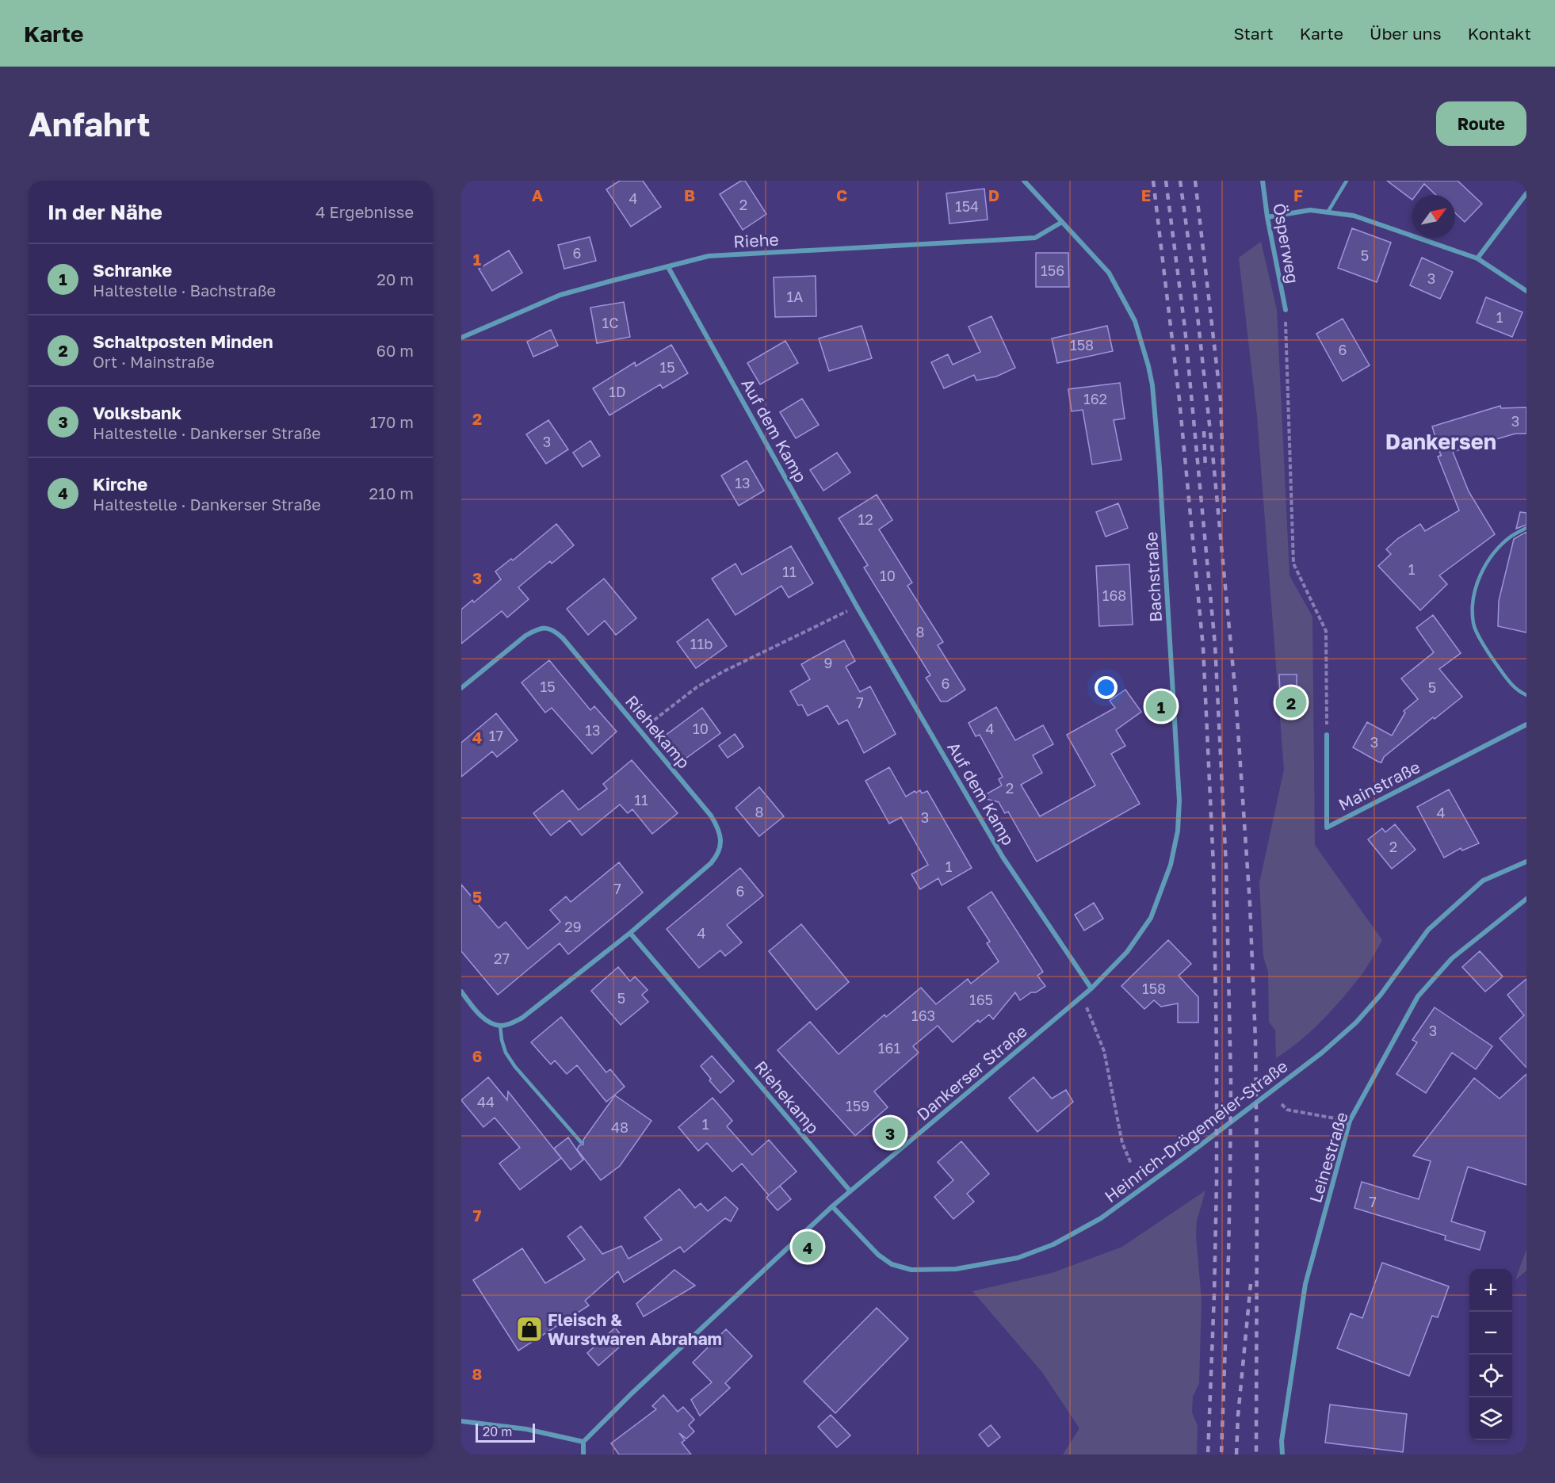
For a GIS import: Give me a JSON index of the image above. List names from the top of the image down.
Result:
{
  "streets": {
    "street": [
      "Riehe",
      "Ösperweg",
      "Auf dem Kamp",
      "Bachstraße",
      "Riehekamp",
      "Mainstraße",
      "Dankerser Straße",
      "Heinrich-Drögemeier-Straße",
      "Leinestraße"
    ]
  },
  "crossings": [
    ["Riehe", "Auf dem Kamp"],
    ["Riehe", "Bachstraße"],
    ["Auf dem Kamp", "Bachstraße"],
    ["Auf dem Kamp", "Dankerser Straße"],
    ["Bachstraße", "Dankerser Straße"],
    ["Riehekamp", "Dankerser Straße"],
    ["Dankerser Straße", "Heinrich-Drögemeier-Straße"]
  ],
  "districts": ["Dankersen"],
  "places": {
    "shop": ["Fleisch & Wurstwaren Abraham"]
  },
  "house_numbers": [
    "4",
    "2",
    "154",
    "6",
    "5",
    "156",
    "3",
    "1A",
    "1",
    "1C",
    "158",
    "6",
    "15",
    "1D",
    "162",
    "3",
    "3",
    "13",
    "12",
    "1",
    "11",
    "10",
    "168",
    "8",
    "11b",
    "9",
    "6",
    "15",
    "5",
    "7",
    "10",
    "4",
    "13",
    "17",
    "3",
    "2",
    "11",
    "8",
    "4",
    "3",
    "2",
    "1",
    "7",
    "6",
    "29",
    "4",
    "27",
    "158",
    "5",
    "165",
    "163",
    "3",
    "161",
    "44",
    "159",
    "1",
    "48",
    "7"
  ],
  "scale_bar": "20 m",
  "north": "top right",
  "page": {
    "header": "Karte",
    "nav": [
      "Start",
      "Karte",
      "Über uns",
      "Kontakt"
    ],
    "buttons": "Route",
    "title": "Anfahrt",
    "heading": ["In der Nähe", "4 Ergebnisse"],
    "list": [
      {
        "mark": "1",
        "name": "Schranke",
        "note": "Haltestelle · Bachstraße",
        "value": "20 m"
      },
      {
        "mark": "2",
        "name": "Schaltposten Minden",
        "note": "Ort · Mainstraße",
        "value": "60 m"
      },
      {
        "mark": "3",
        "name": "Volksbank",
        "note": "Haltestelle · Dankerser Straße",
        "value": "170 m"
      },
      {
        "mark": "4",
        "name": "Kirche",
        "note": "Haltestelle · Dankerser Straße",
        "value": "210 m"
      }
    ],
    "pins": [
      "2",
      "1",
      "3",
      "4"
    ],
    "map_buttons": ["+", "−"],
    "scale": "20 m"
  },
  "grid": {
    "columns": [
      "A",
      "B",
      "C",
      "D",
      "E",
      "F"
    ],
    "rows": [
      "1",
      "2",
      "3",
      "4",
      "5",
      "6",
      "7",
      "8"
    ]
  }
}
